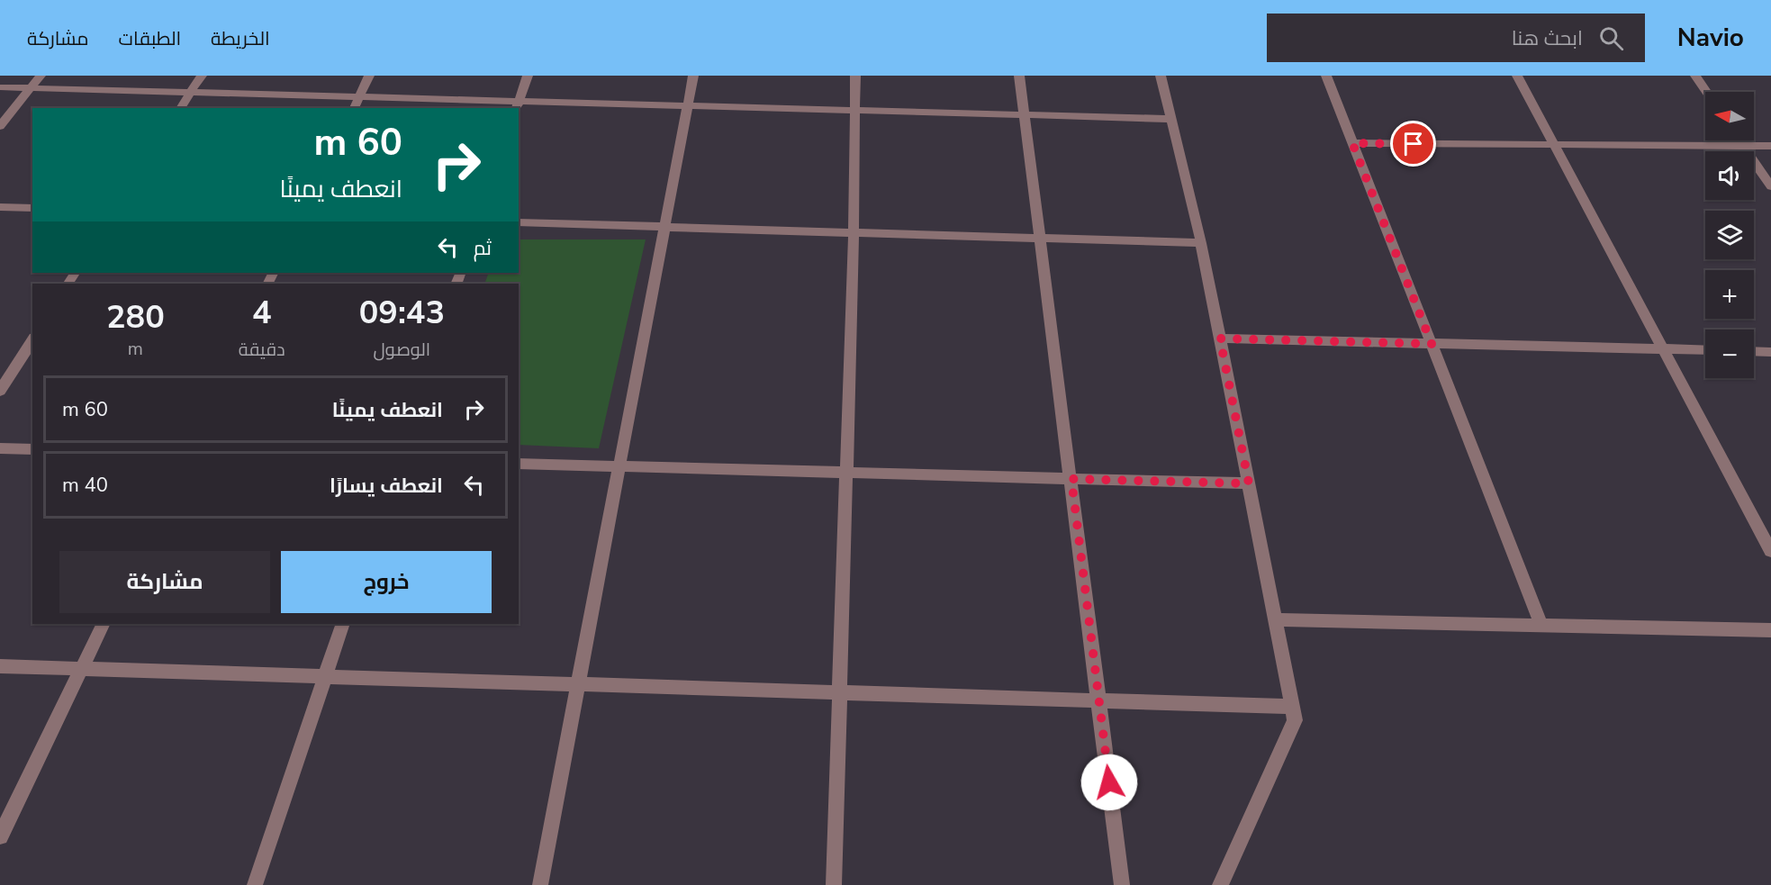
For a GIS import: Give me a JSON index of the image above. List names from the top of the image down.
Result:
{
  "north": "left",
  "page": {
    "header": "Navio",
    "search": "ابحث هنا",
    "nav": ["الخريطة", "الطبقات", "مشاركة"],
    "map_buttons": ["+", "−"],
    "turn": ["60 m", "انعطف يمينًا"],
    "then": "ثم",
    "eta": [
      "09:43",
      "الوصول",
      "4",
      "دقيقة",
      "280",
      "m"
    ],
    "list": [
      {
        "name": "انعطف يمينًا",
        "value": "60 m"
      },
      {
        "name": "انعطف يسارًا",
        "value": "40 m"
      }
    ],
    "buttons": ["خروج", "مشاركة"]
  }
}
